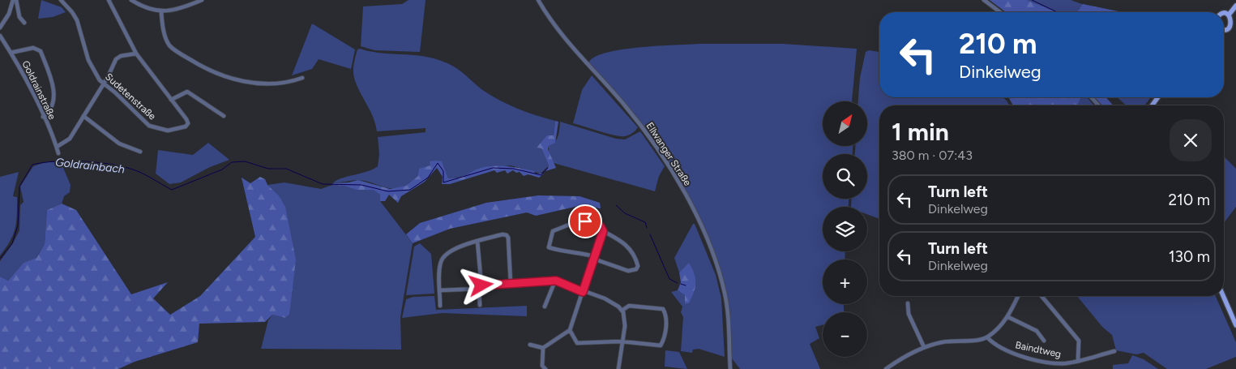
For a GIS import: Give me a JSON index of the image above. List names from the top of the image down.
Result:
{
  "streets": {
    "street": [
      "Goldrainstraße",
      "Sudetenstraße",
      "Ellwanger Straße",
      "Baindtweg"
    ]
  },
  "water": ["Goldrainbach"],
  "north": "top right",
  "page": {
    "turn": ["210 m", "Dinkelweg"],
    "map_buttons": ["+", "−"],
    "heading": ["1 min", "380 m · 07:43"],
    "list": [
      {
        "name": "Turn left",
        "note": "Dinkelweg",
        "value": "210 m"
      },
      {
        "name": "Turn left",
        "note": "Dinkelweg",
        "value": "130 m"
      }
    ]
  }
}
